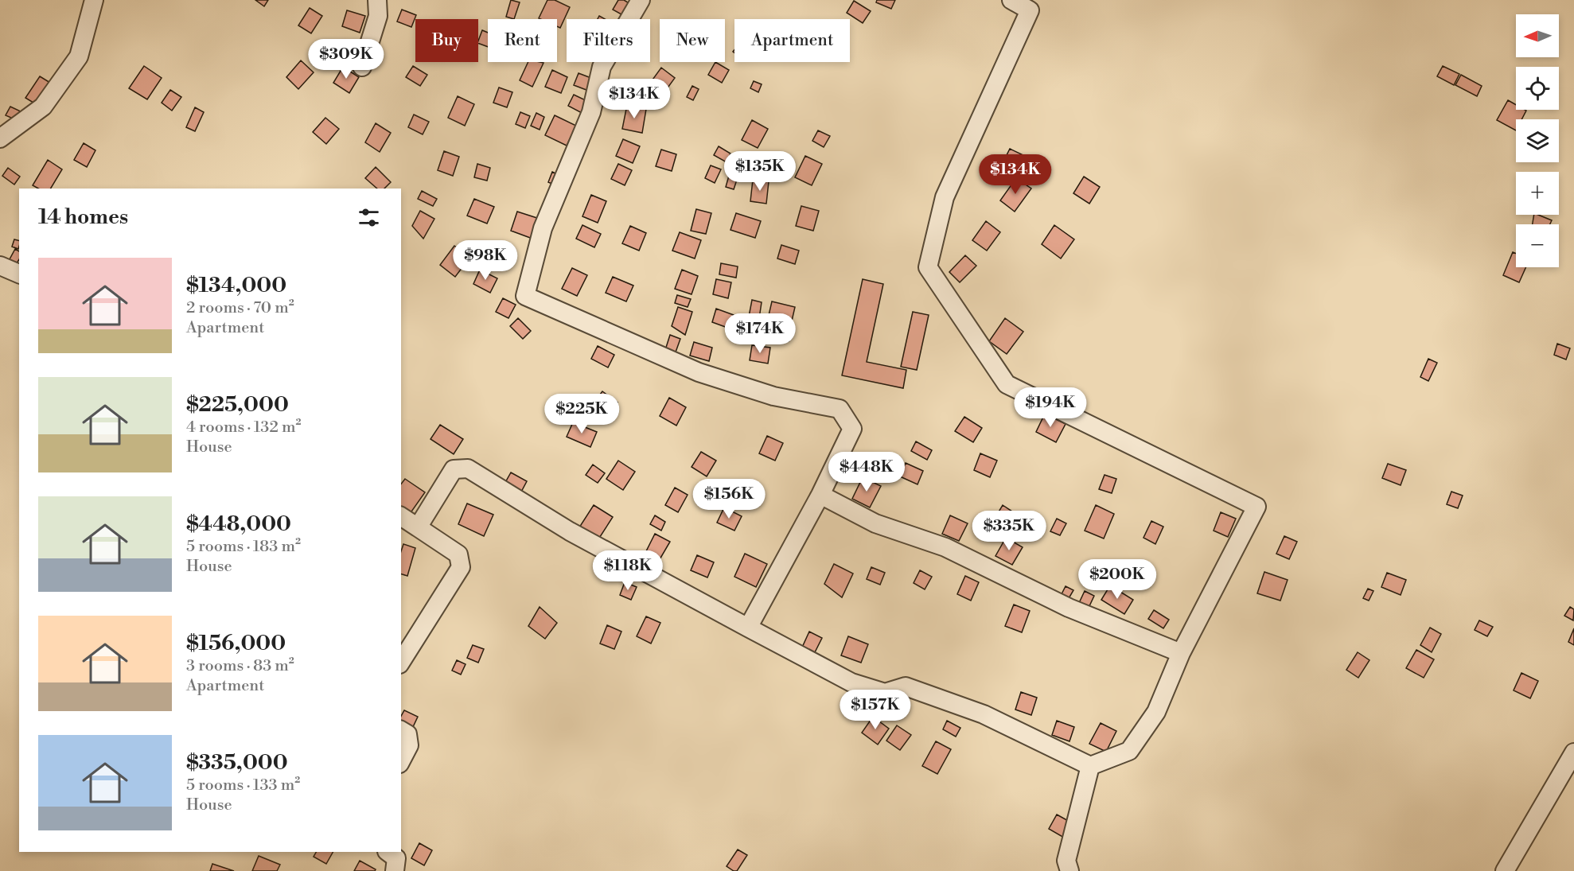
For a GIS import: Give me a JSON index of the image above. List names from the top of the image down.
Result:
{
  "north": "left",
  "page": {
    "map_buttons": ["+", "−"],
    "chip": [
      "Buy",
      "Rent",
      "Filters",
      "New",
      "Apartment"
    ],
    "price": [
      "$309K",
      "$134K",
      "$135K",
      "$134K",
      "$98K",
      "$174K",
      "$194K",
      "$225K",
      "$448K",
      "$156K",
      "$335K",
      "$118K",
      "$200K",
      "$157K"
    ],
    "heading": "14 homes",
    "list": [
      {
        "name": "$134,000",
        "note": "2 rooms · 70 m² · Apartment"
      },
      {
        "name": "$225,000",
        "note": "4 rooms · 132 m² · House"
      },
      {
        "name": "$448,000",
        "note": "5 rooms · 183 m² · House"
      },
      {
        "name": "$156,000",
        "note": "3 rooms · 83 m² · Apartment"
      },
      {
        "name": "$335,000",
        "note": "5 rooms · 133 m² · House"
      }
    ]
  }
}
